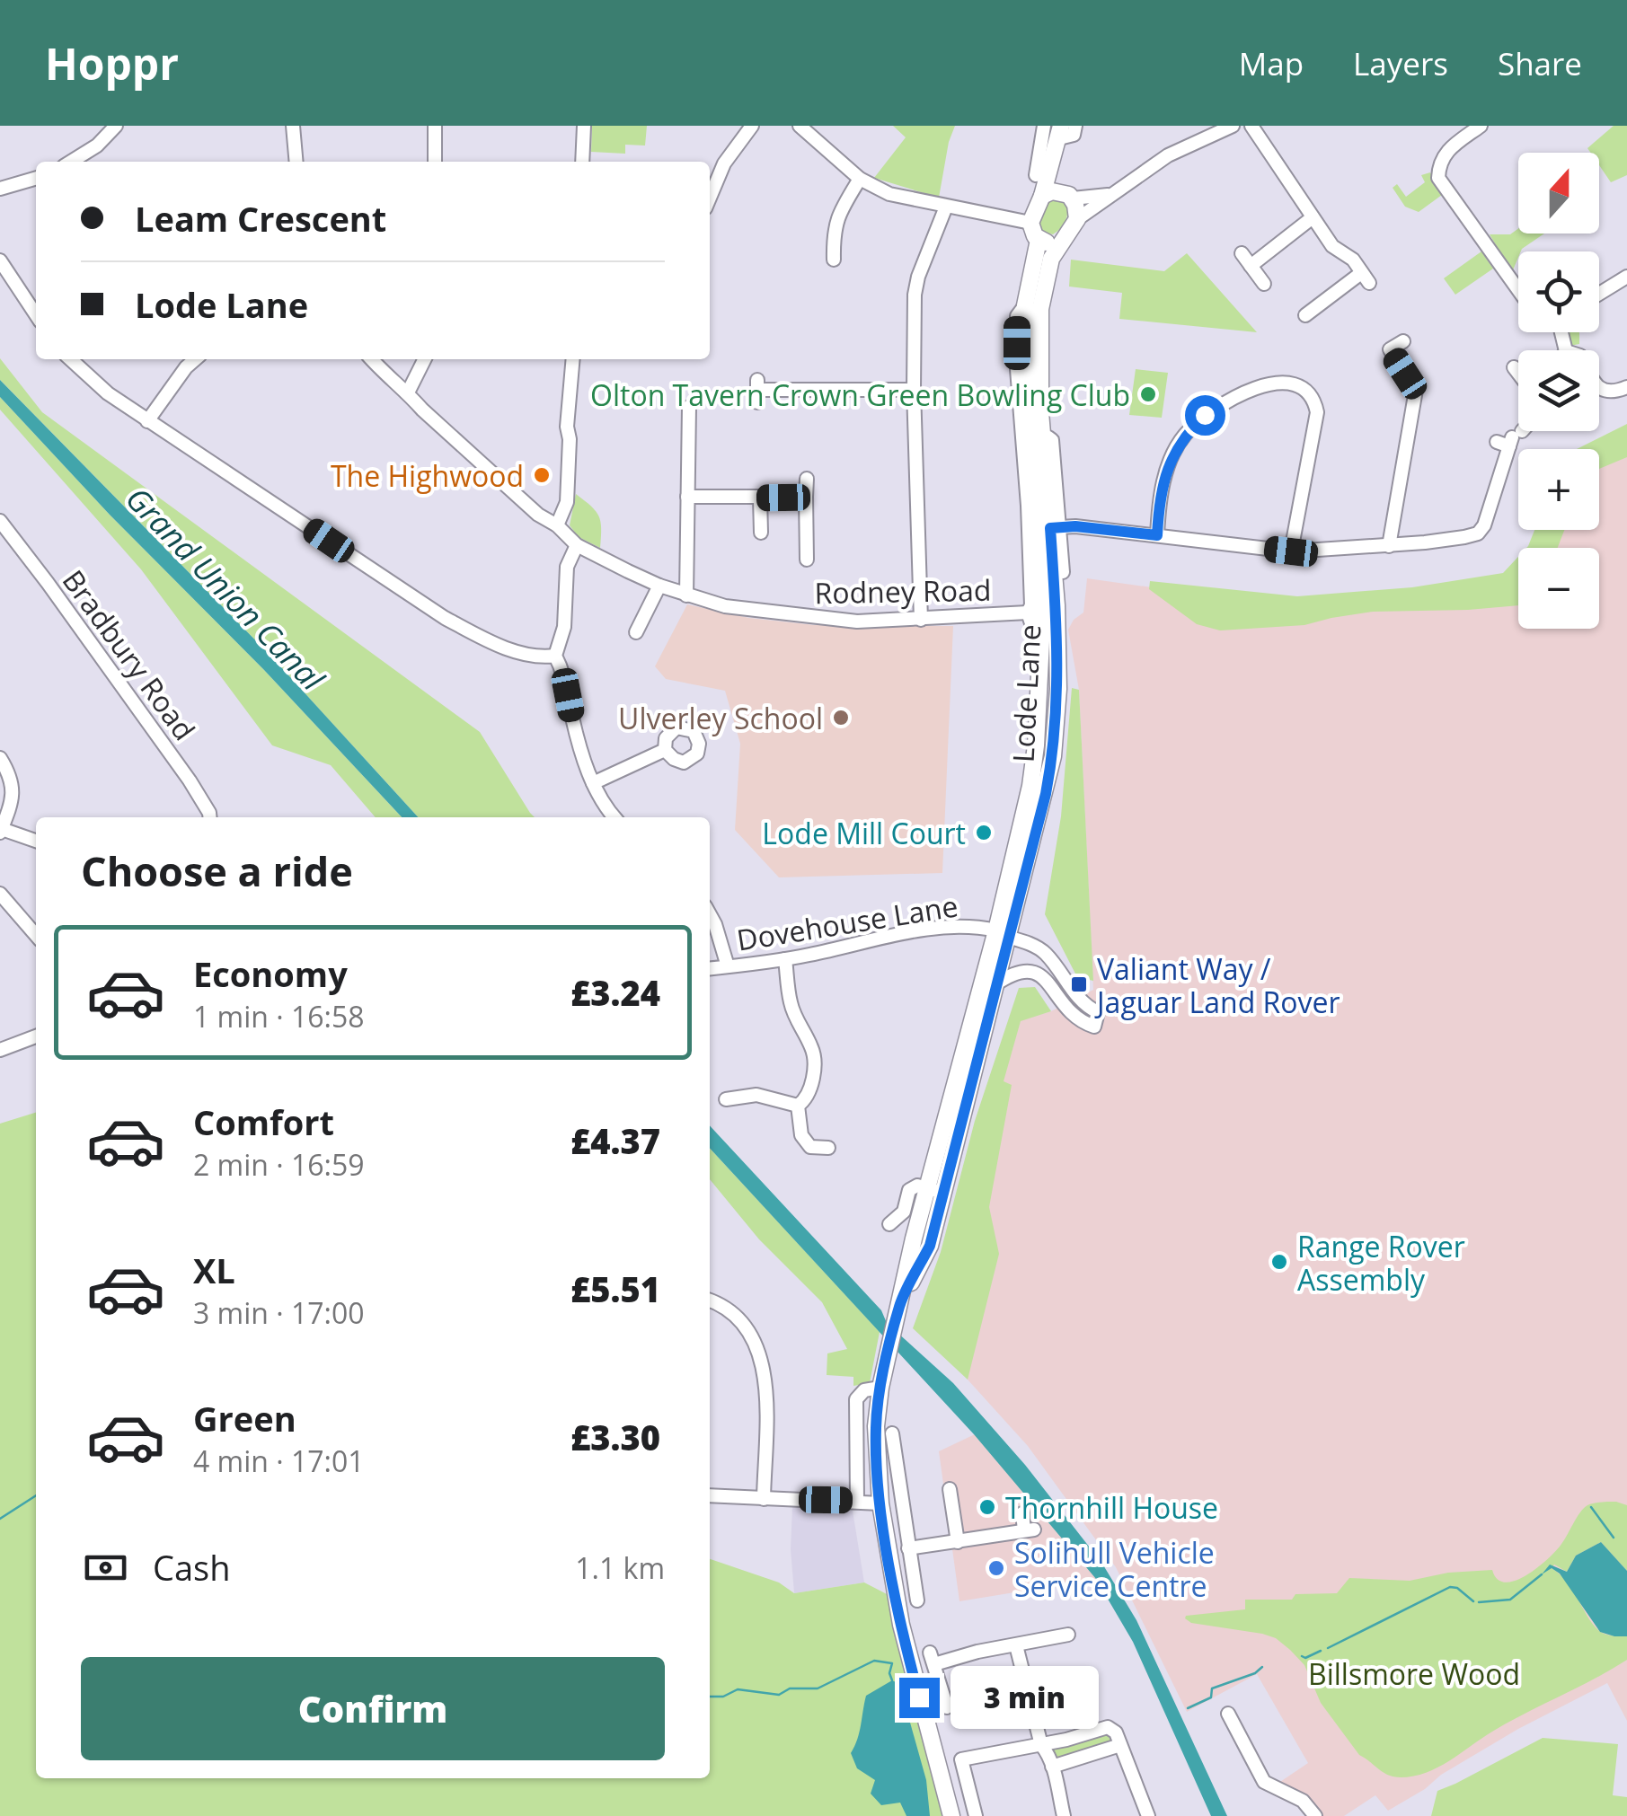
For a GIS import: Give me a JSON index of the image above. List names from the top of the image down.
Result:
{
  "streets": {
    "main road": ["Lode Lane"],
    "street": ["Rodney Road", "Bradbury Road", "Dovehouse Lane"]
  },
  "crossings": [
    ["Rodney Road", "Lode Lane"],
    ["Lode Lane", "Dovehouse Lane"]
  ],
  "water": ["Grand Union Canal"],
  "parks": ["Billsmore Wood"],
  "places": {
    "other": [
      "Olton Tavern Crown Green Bowling Club",
      "The Highwood",
      "Ulverley School",
      "Lode Mill Court",
      "Range Rover Assembly",
      "Thornhill House",
      "Solihull Vehicle Service Centre"
    ],
    "transit": ["Valiant Way / Jaguar Land Rover"]
  },
  "north": "top",
  "page": {
    "header": "Hoppr",
    "nav": ["Map", "Layers", "Share"],
    "map_buttons": ["+", "−"],
    "banner": ["Leam Crescent", "Lode Lane"],
    "heading": "Choose a ride",
    "list": [
      {
        "name": "Economy",
        "note": "1 min · 16:58",
        "value": "£3.24"
      },
      {
        "name": "Comfort",
        "note": "2 min · 16:59",
        "value": "£4.37"
      },
      {
        "name": "XL",
        "note": "3 min · 17:00",
        "value": "£5.51"
      },
      {
        "name": "Green",
        "note": "4 min · 17:01",
        "value": "£3.30"
      }
    ],
    "pay": ["Cash", "1.1 km"],
    "buttons": "Confirm",
    "bubble": "3 min"
  }
}
